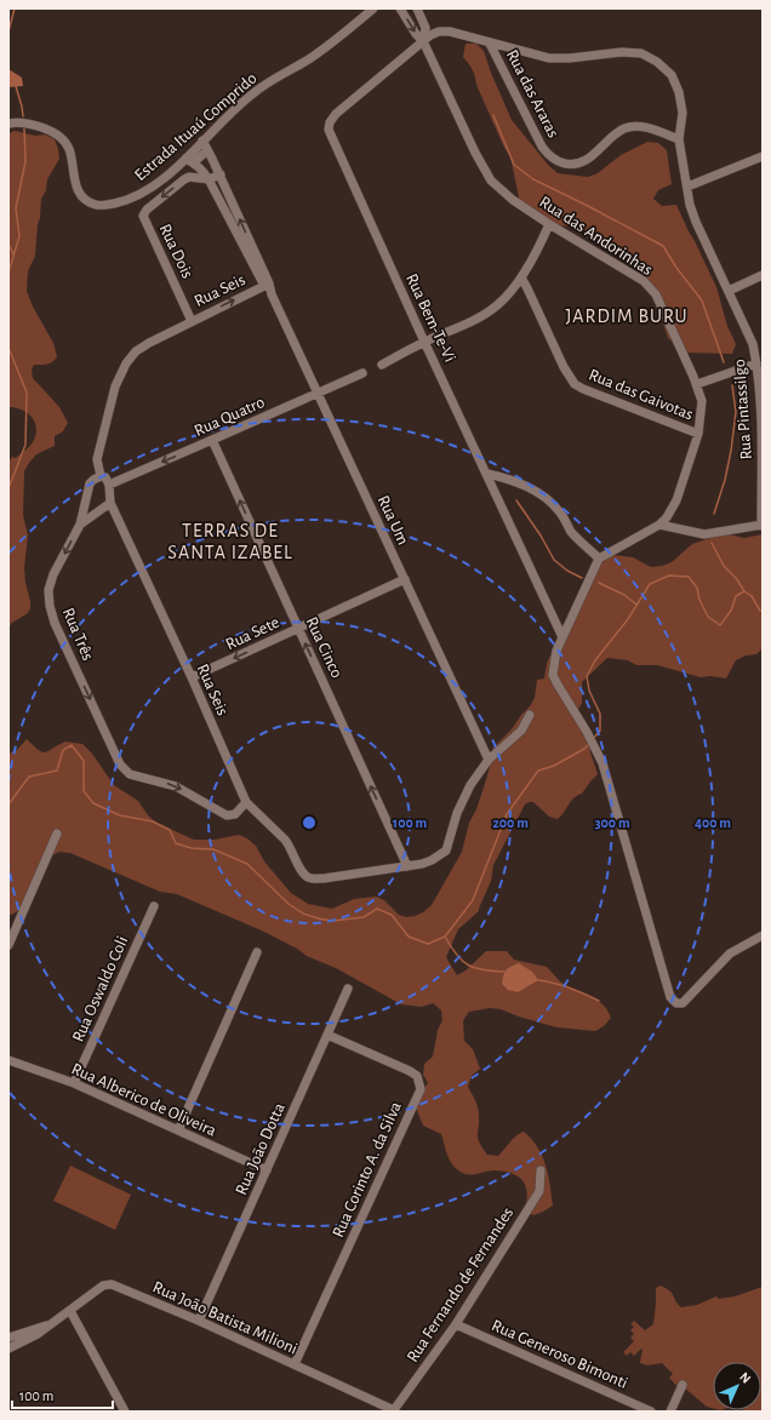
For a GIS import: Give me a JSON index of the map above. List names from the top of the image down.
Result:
{
  "streets": {
    "street": [
      "Rua das Araras",
      "Estrada Ituaú Comprido",
      "Rua das Andorinhas",
      "Rua Dois",
      "Rua Seis",
      "Rua Bem-Te-Vi",
      "Rua das Gaivotas",
      "Rua Pintassilgo",
      "Rua Quatro",
      "Rua Um",
      "Rua Sete",
      "Rua Três",
      "Rua Cinco",
      "Rua Oswaldo Coli",
      "Rua Alberico de Oliveira",
      "Rua João Dotta",
      "Rua Corinto A. da Silva",
      "Rua Fernando de Fernandes",
      "Rua João Batista Milioni",
      "Rua Generoso Bimonti"
    ]
  },
  "crossings": [
    ["Rua das Araras", "Rua Pintassilgo"],
    ["Rua das Andorinhas", "Rua Bem-Te-Vi"],
    ["Rua das Andorinhas", "Rua das Gaivotas"],
    ["Rua das Andorinhas", "Rua Pintassilgo"],
    ["Rua Dois", "Rua Seis"],
    ["Rua Seis", "Rua Quatro"],
    ["Rua Seis", "Rua Um"],
    ["Rua Seis", "Rua Sete"],
    ["Rua Seis", "Rua Três"],
    ["Rua Seis", "Rua Cinco"],
    ["Rua Bem-Te-Vi", "Rua Pintassilgo"],
    ["Rua Quatro", "Rua Um"],
    ["Rua Quatro", "Rua Cinco"],
    ["Rua Um", "Rua Sete"],
    ["Rua Sete", "Rua Cinco"],
    ["Rua Oswaldo Coli", "Rua Alberico de Oliveira"],
    ["Rua Alberico de Oliveira", "Rua João Dotta"],
    ["Rua João Dotta", "Rua Corinto A. da Silva"],
    ["Rua João Dotta", "Rua João Batista Milioni"],
    ["Rua Corinto A. da Silva", "Rua João Batista Milioni"],
    ["Rua Fernando de Fernandes", "Rua João Batista Milioni"],
    ["Rua Fernando de Fernandes", "Rua Generoso Bimonti"]
  ],
  "one_way": ["Rua Quatro", "Rua Sete", "Rua Cinco"],
  "districts": ["JARDIM BURU", "TERRAS DE SANTA IZABEL"],
  "scale_bar": "100 m",
  "north": "top right",
  "rings": [
    "100 m",
    "200 m",
    "300 m",
    "400 m"
  ]
}
